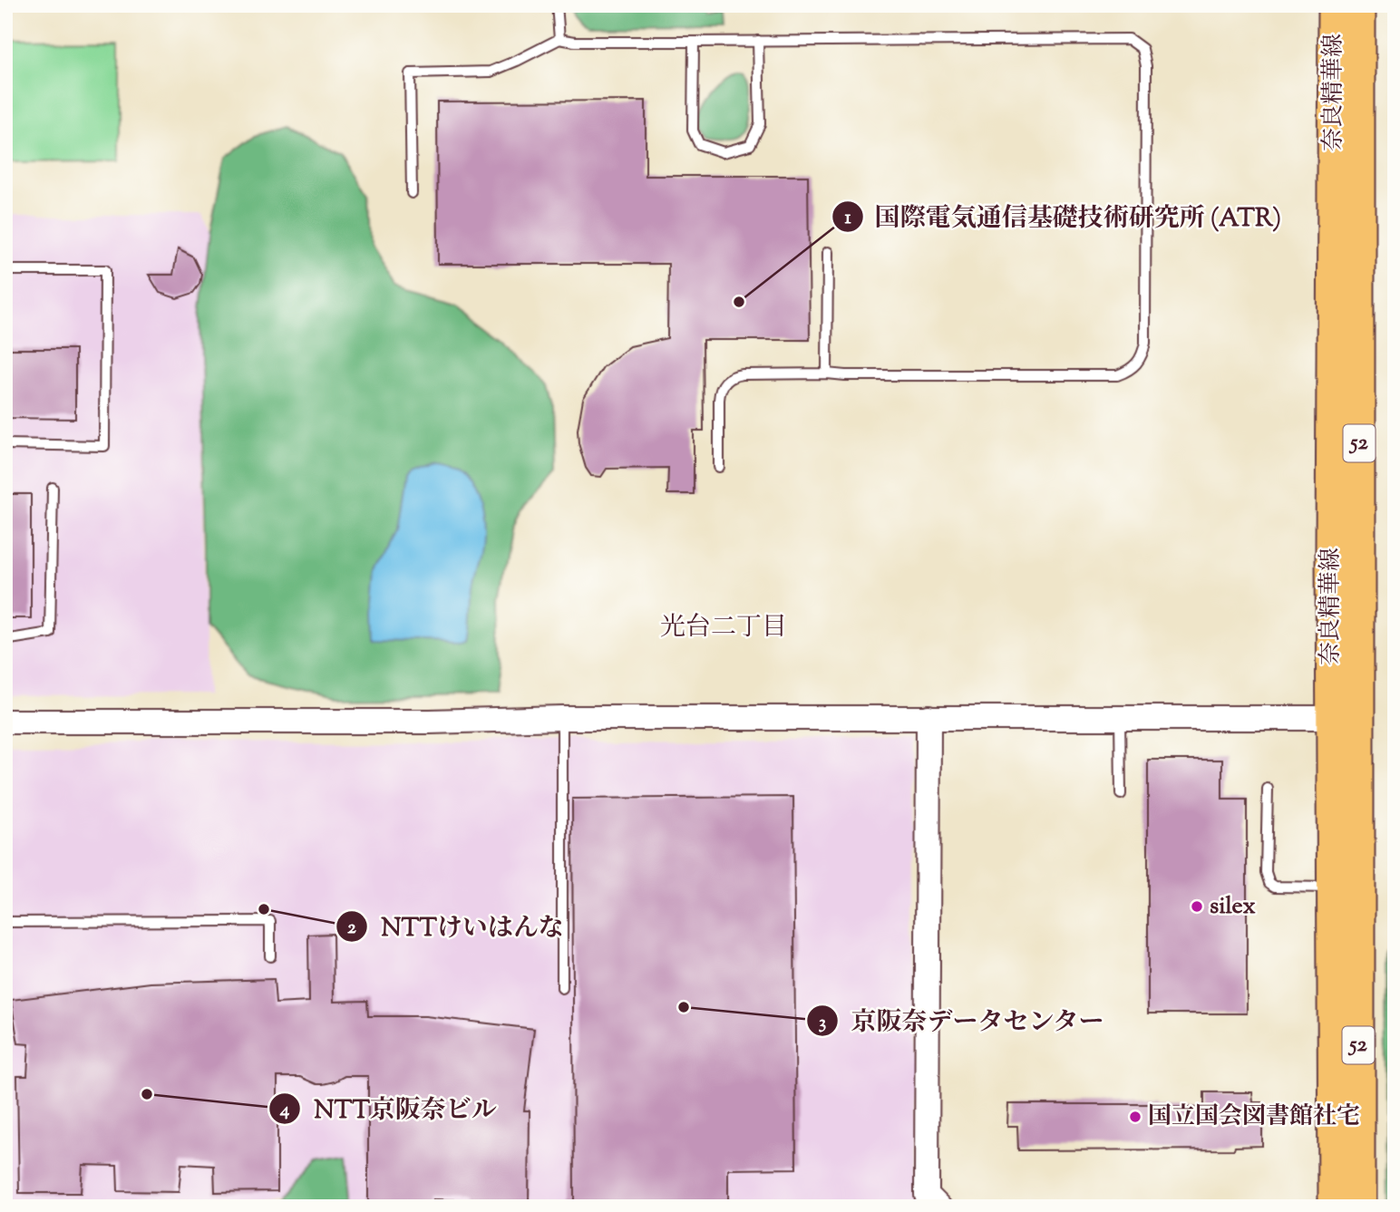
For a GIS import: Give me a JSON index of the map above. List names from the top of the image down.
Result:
{
  "streets": {
    "main road": ["奈良精華線", "52"]
  },
  "districts": ["光台二丁目"],
  "places": [
    "国際電気通信基礎技術研究所 (ATR)",
    "silex",
    "NTTけいはんな",
    "京阪奈データセンター",
    "NTT京阪奈ビル",
    "国立国会図書館社宅"
  ]
}
